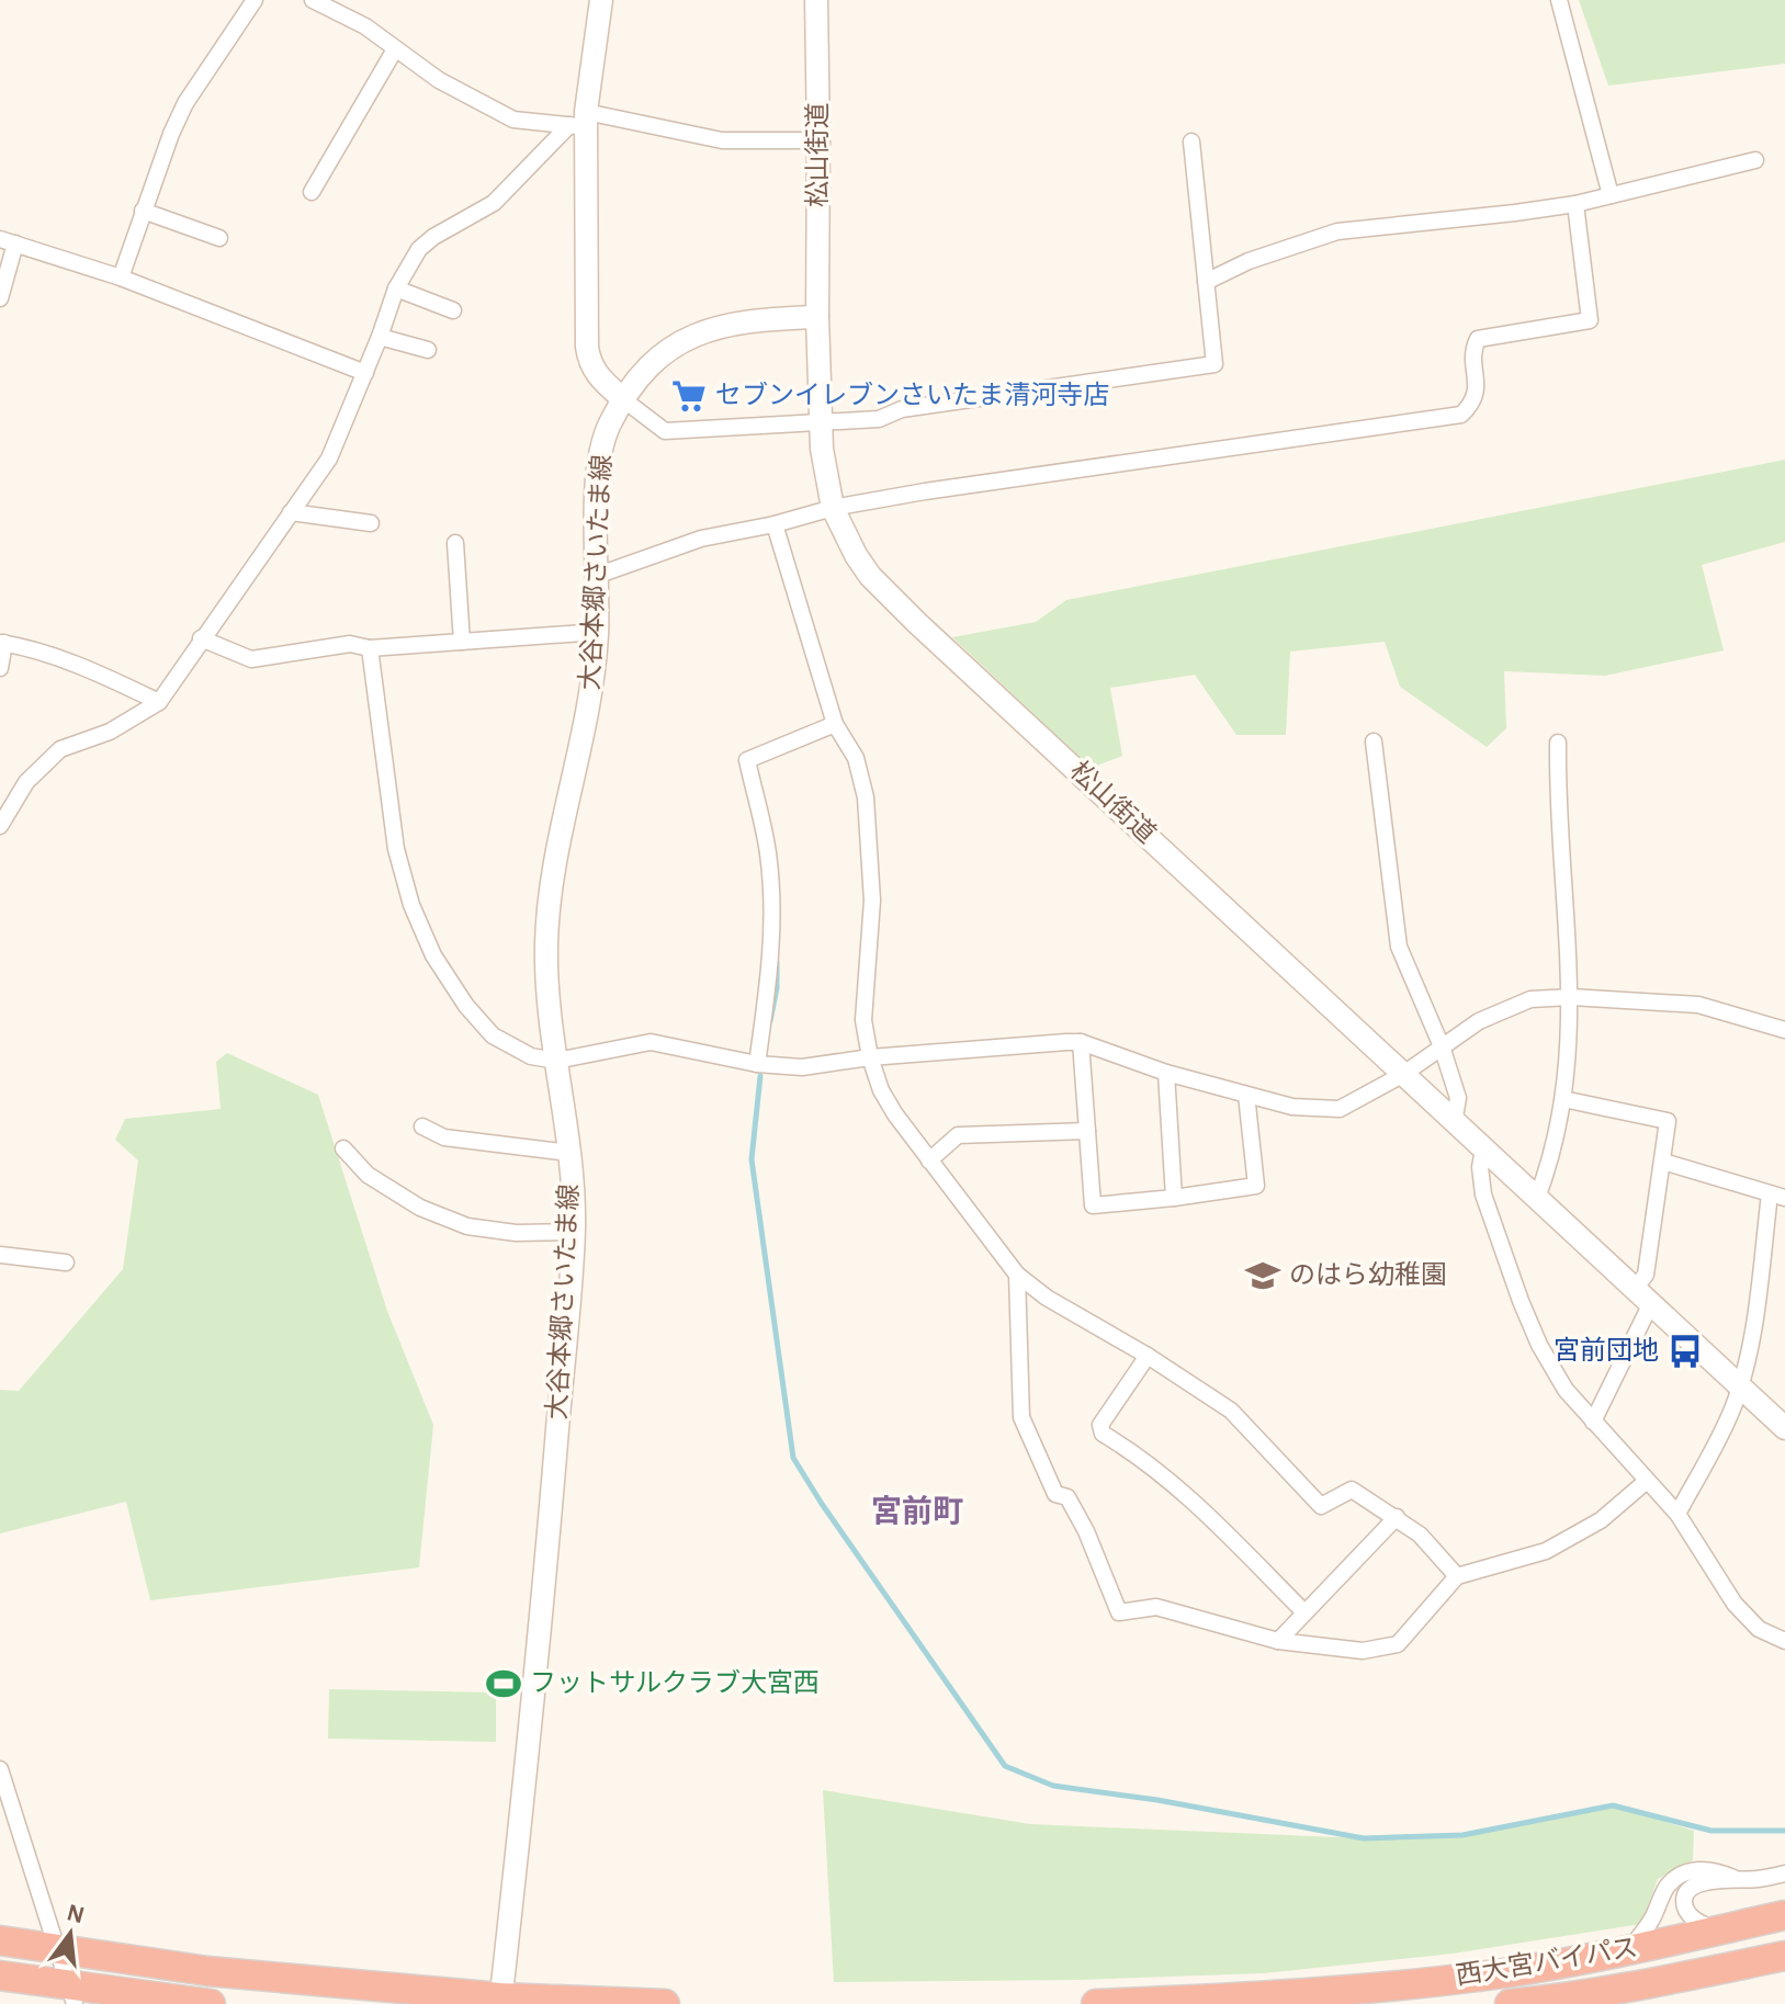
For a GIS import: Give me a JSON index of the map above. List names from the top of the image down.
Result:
{
  "streets": {
    "highway": ["西大宮バイパス"],
    "main road": ["松山街道", "大谷本郷さいたま線"]
  },
  "crossings": [
    ["松山街道", "大谷本郷さいたま線"]
  ],
  "districts": ["宮前町"],
  "places": {
    "supermarket": ["セブンイレブンさいたま清河寺店"],
    "school or university": ["のはら幼稚園"],
    "bus stop": ["宮前団地"],
    "sports": ["フットサルクラブ大宮西"]
  },
  "north": "top"
}
